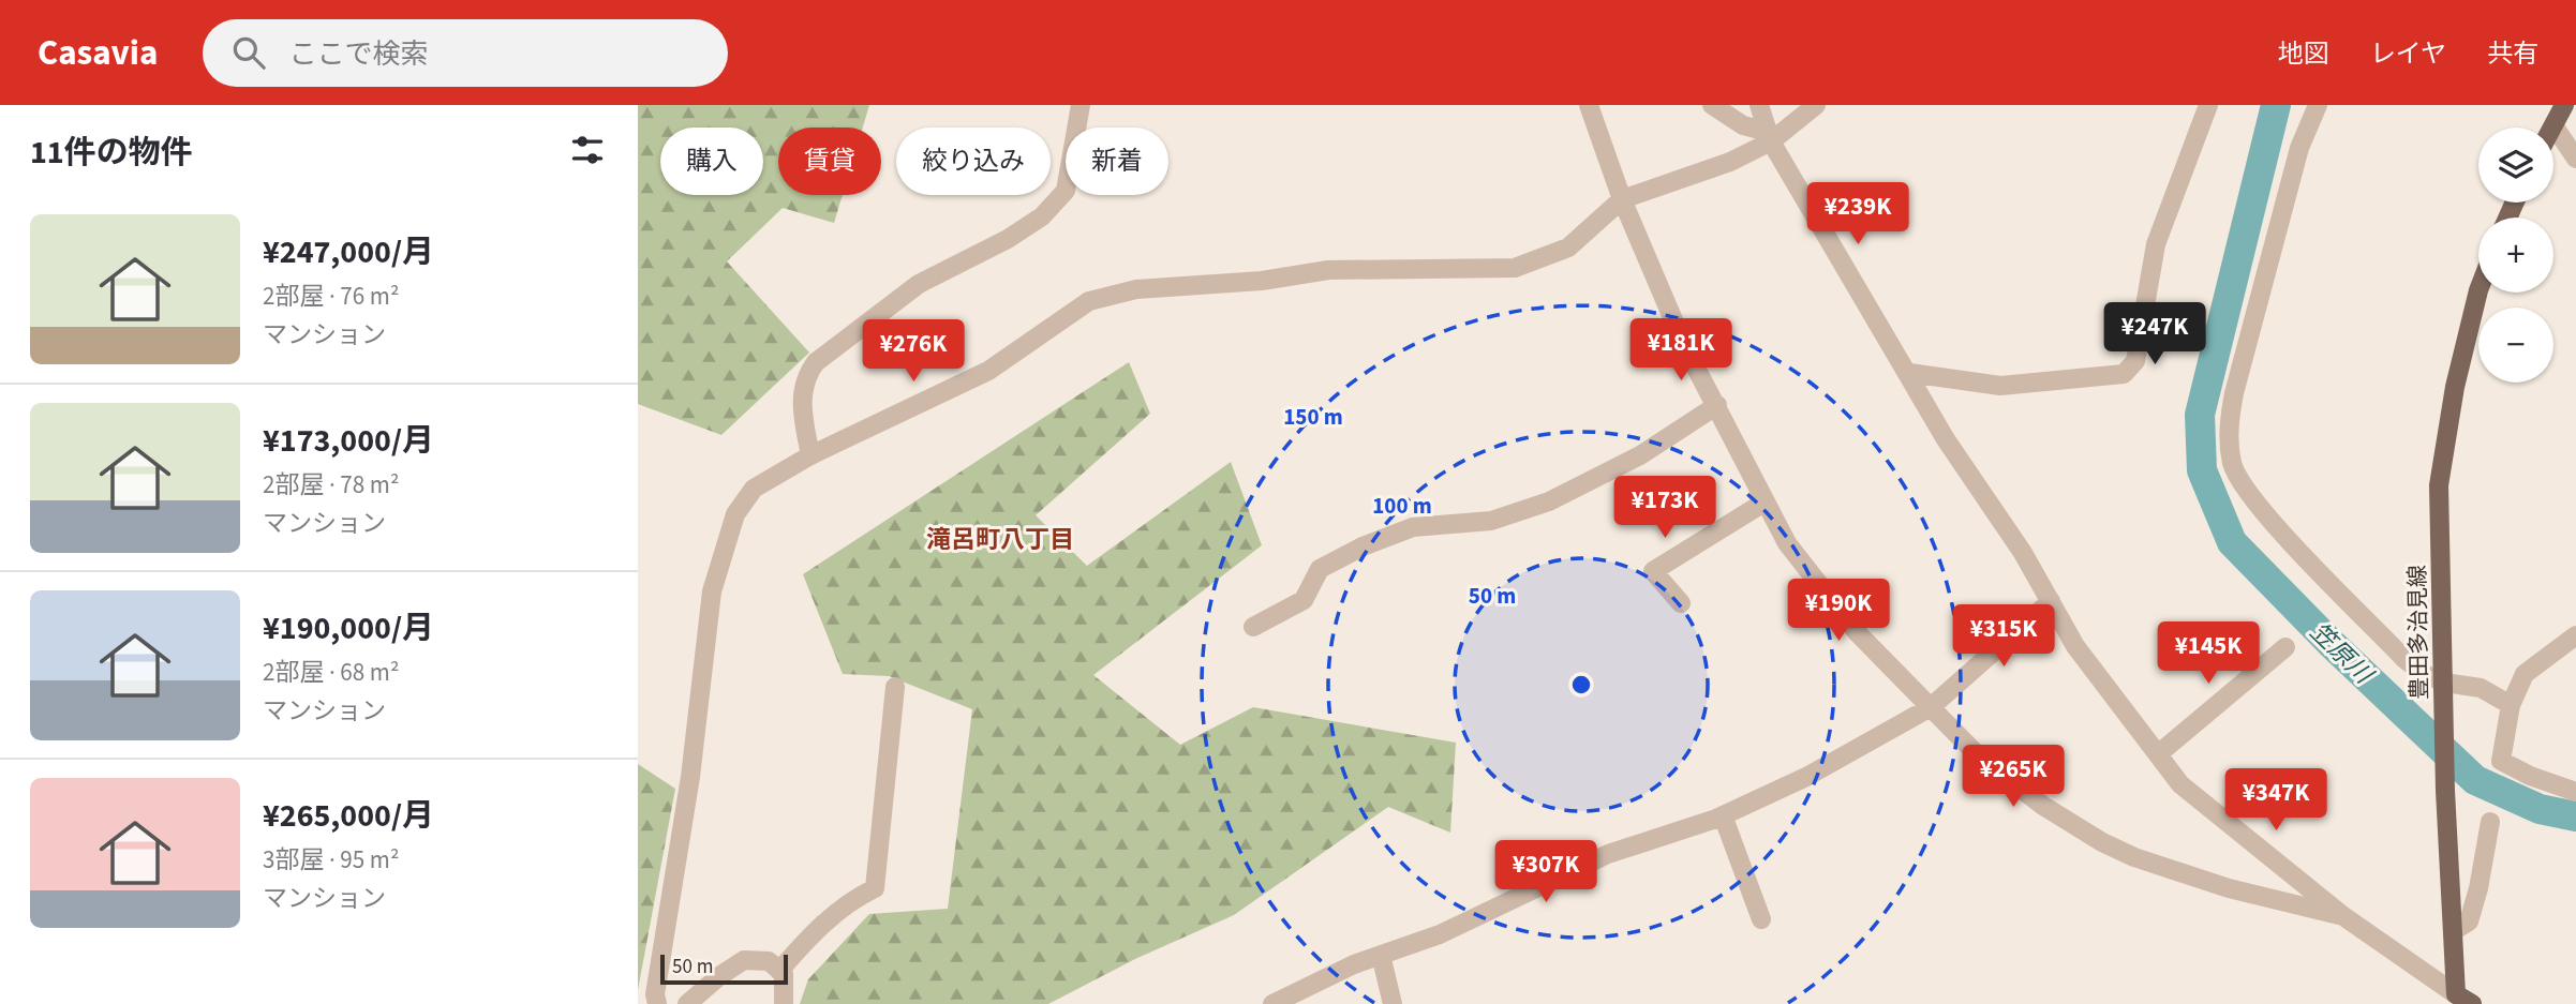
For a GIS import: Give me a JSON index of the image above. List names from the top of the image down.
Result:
{
  "streets": {
    "main road": ["豊田多治見線"]
  },
  "districts": ["滝呂町八丁目"],
  "water": ["笠原川"],
  "scale_bar": "50 m",
  "page": {
    "header": "Casavia",
    "search": "ここで検索",
    "nav": ["地図", "レイヤ", "共有"],
    "heading": "11件の物件",
    "map_buttons": ["+", "−"],
    "chip": [
      "購入",
      "賃貸",
      "絞り込み",
      "新着"
    ],
    "price": [
      "¥239K",
      "¥247K",
      "¥181K",
      "¥276K",
      "¥173K",
      "¥190K",
      "¥315K",
      "¥145K",
      "¥265K",
      "¥347K",
      "¥307K"
    ],
    "list": [
      {
        "name": "¥247,000/月",
        "note": "2部屋 · 76 m² · マンション"
      },
      {
        "name": "¥173,000/月",
        "note": "2部屋 · 78 m² · マンション"
      },
      {
        "name": "¥190,000/月",
        "note": "2部屋 · 68 m² · マンション"
      },
      {
        "name": "¥265,000/月",
        "note": "3部屋 · 95 m² · マンション"
      }
    ],
    "scale": "50 m"
  },
  "rings": ["150 m", "100 m", "50 m"]
}
